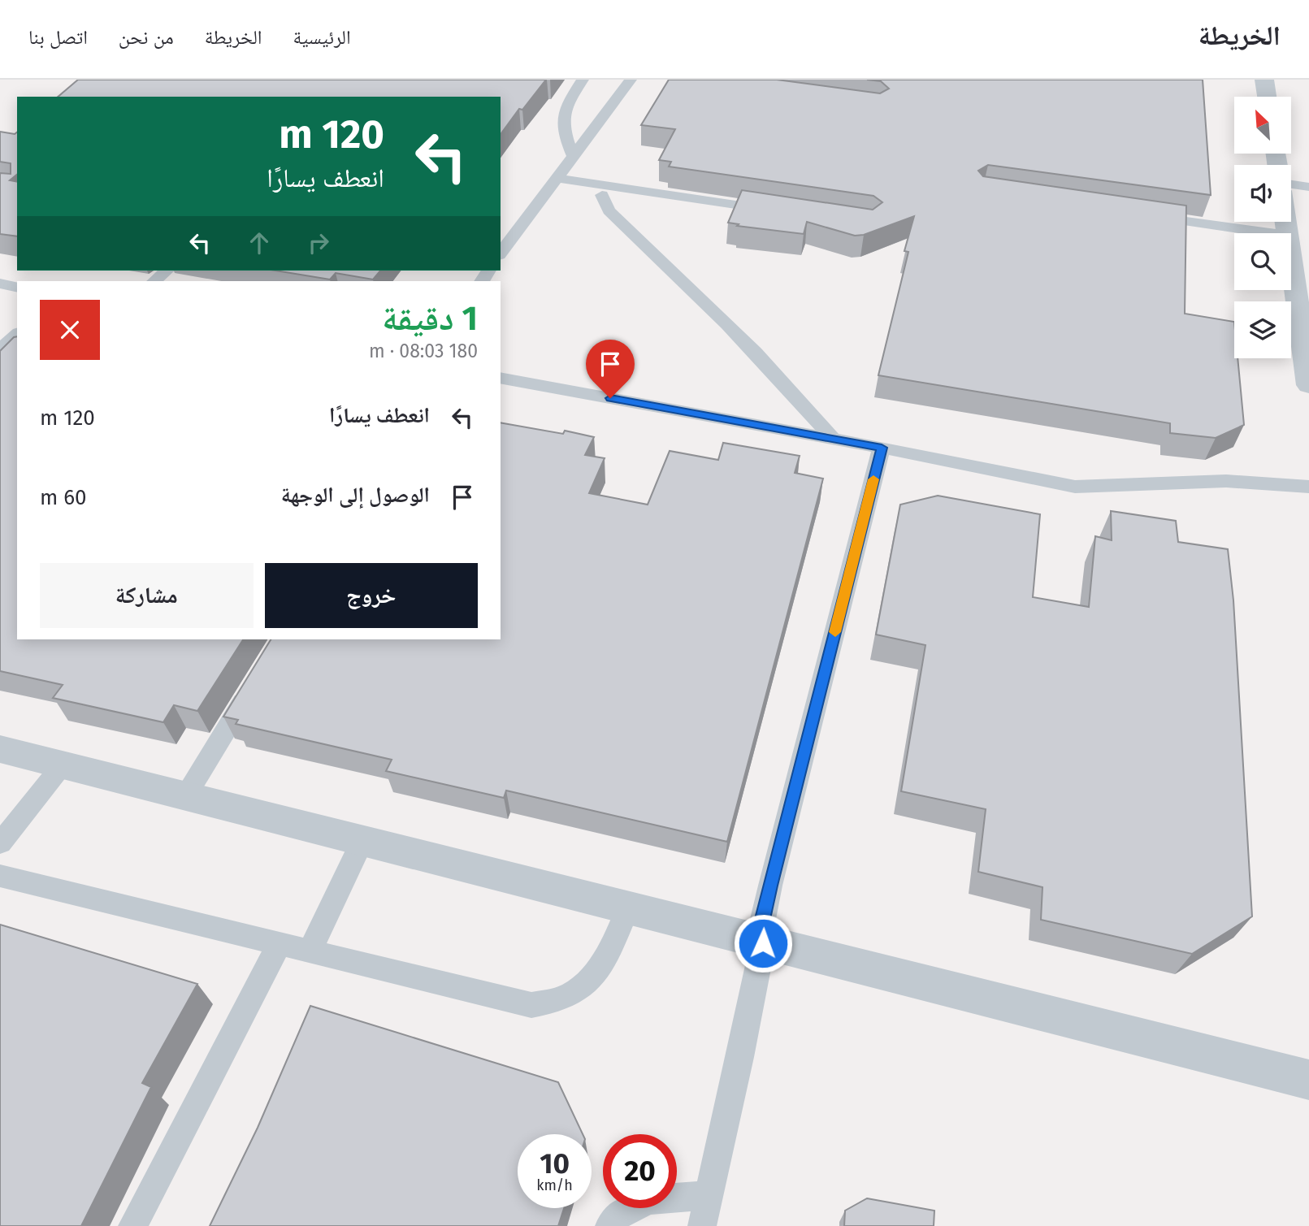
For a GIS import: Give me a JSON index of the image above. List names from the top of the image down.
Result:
{
  "north": "top left",
  "page": {
    "header": "الخريطة",
    "nav": [
      "الرئيسية",
      "الخريطة",
      "من نحن",
      "اتصل بنا"
    ],
    "turn": ["120 m", "انعطف يسارًا"],
    "heading": ["1 دقيقة", "180 m · 08:03"],
    "list": [
      {
        "name": "انعطف يسارًا",
        "value": "120 m"
      },
      {
        "name": "الوصول إلى الوجهة",
        "value": "60 m"
      }
    ],
    "buttons": ["خروج", "مشاركة"],
    "speed": "10 km/h",
    "limit": "20"
  }
}
